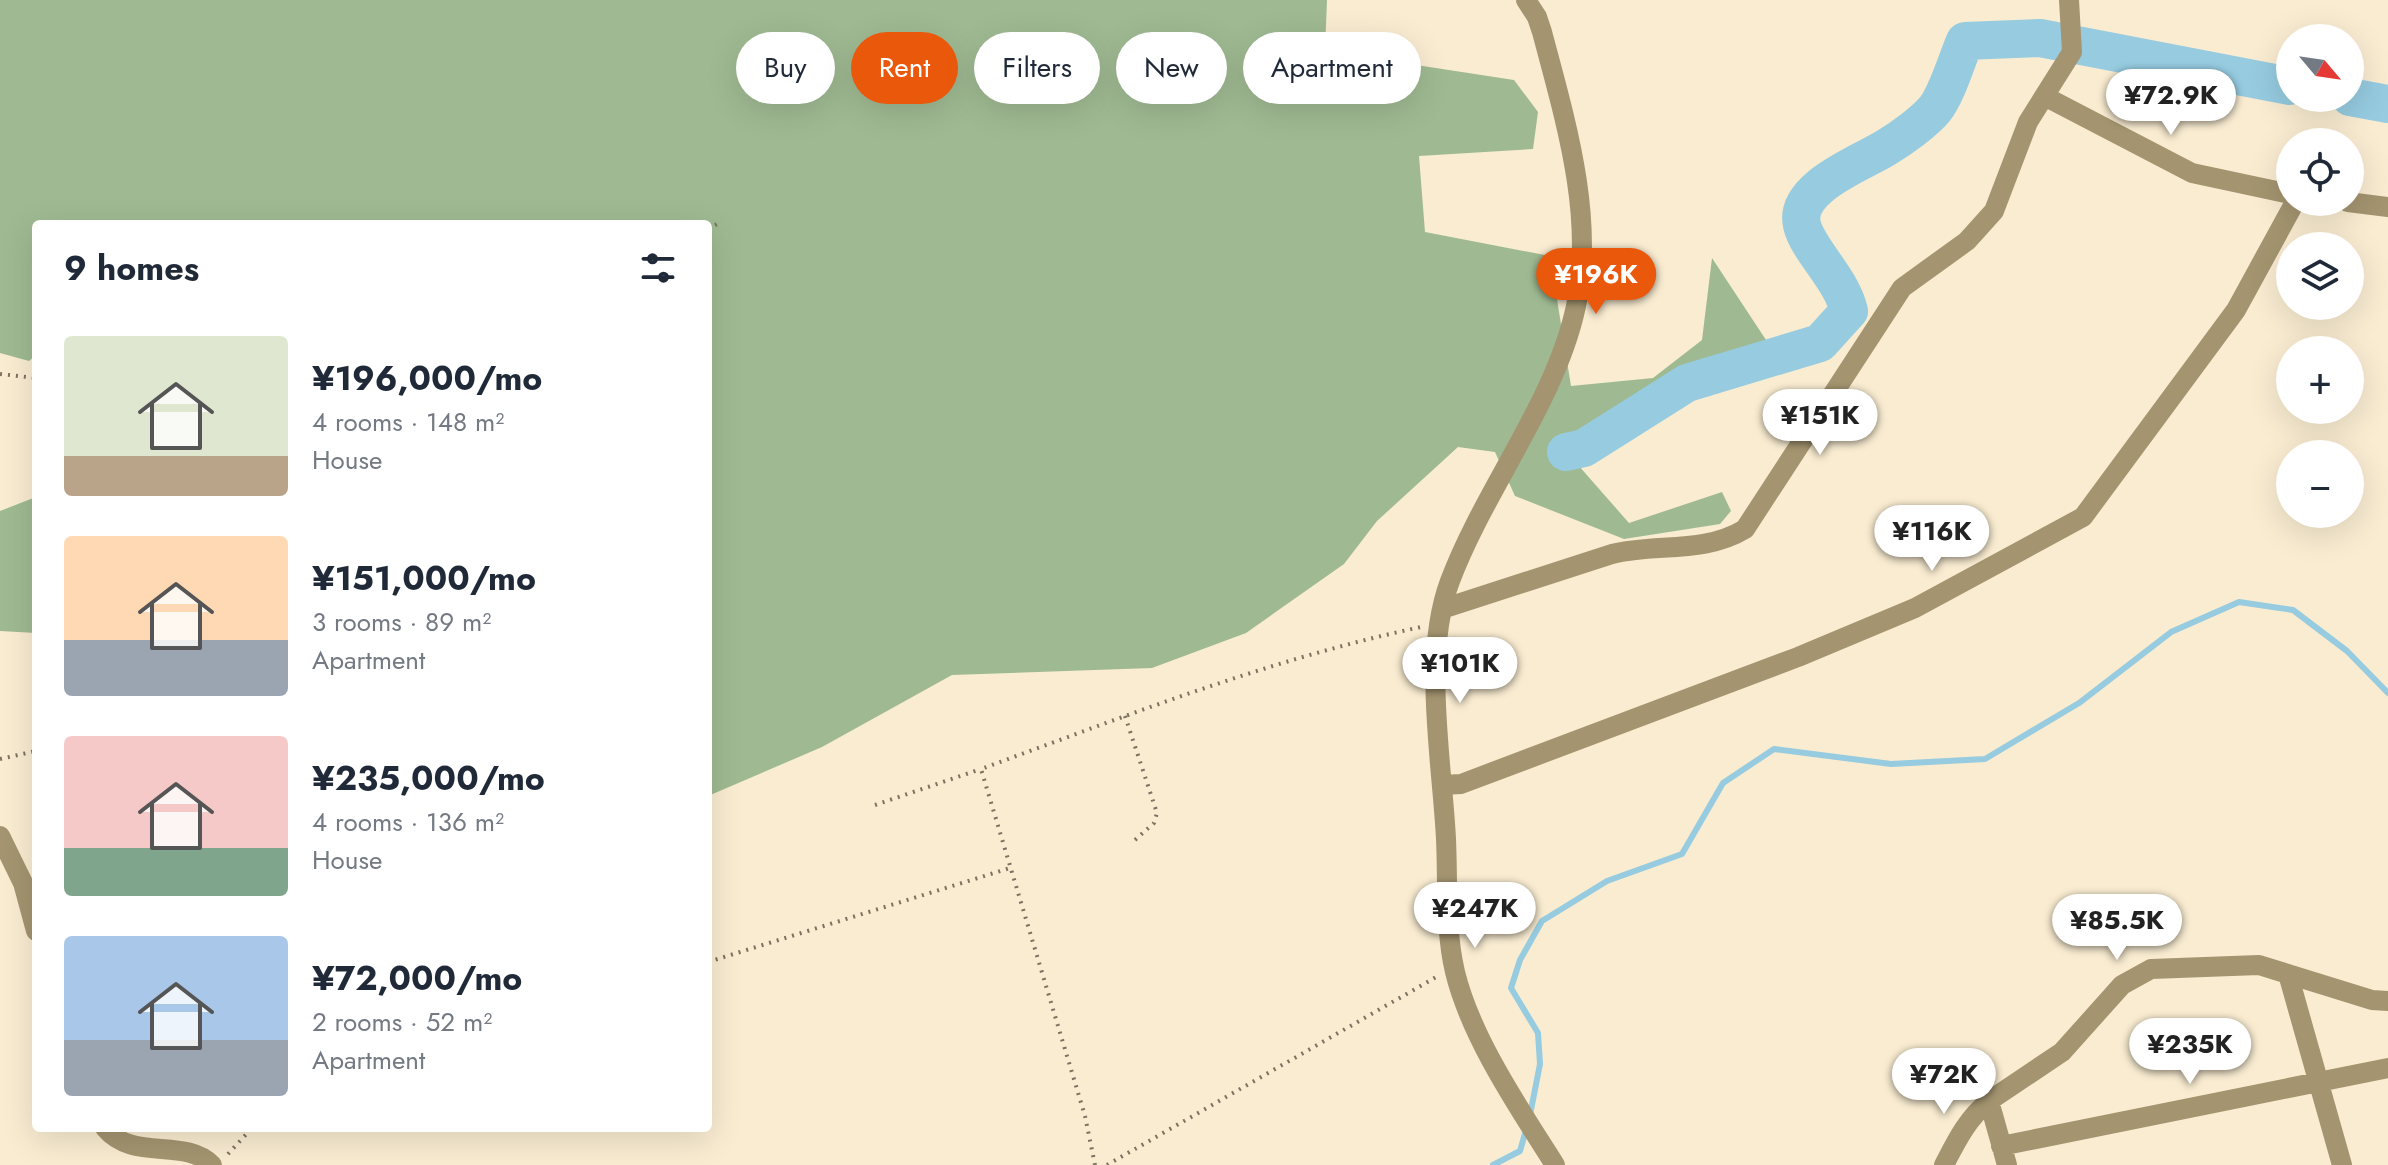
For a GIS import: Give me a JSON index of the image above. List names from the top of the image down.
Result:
{
  "north": "bottom right",
  "page": {
    "map_buttons": ["+", "−"],
    "chip": [
      "Buy",
      "Rent",
      "Filters",
      "New",
      "Apartment"
    ],
    "price": [
      "¥72.9K",
      "¥196K",
      "¥151K",
      "¥116K",
      "¥101K",
      "¥247K",
      "¥85.5K",
      "¥235K",
      "¥72K"
    ],
    "heading": "9 homes",
    "list": [
      {
        "name": "¥196,000/mo",
        "note": "4 rooms · 148 m² · House"
      },
      {
        "name": "¥151,000/mo",
        "note": "3 rooms · 89 m² · Apartment"
      },
      {
        "name": "¥235,000/mo",
        "note": "4 rooms · 136 m² · House"
      },
      {
        "name": "¥72,000/mo",
        "note": "2 rooms · 52 m² · Apartment"
      }
    ]
  }
}
